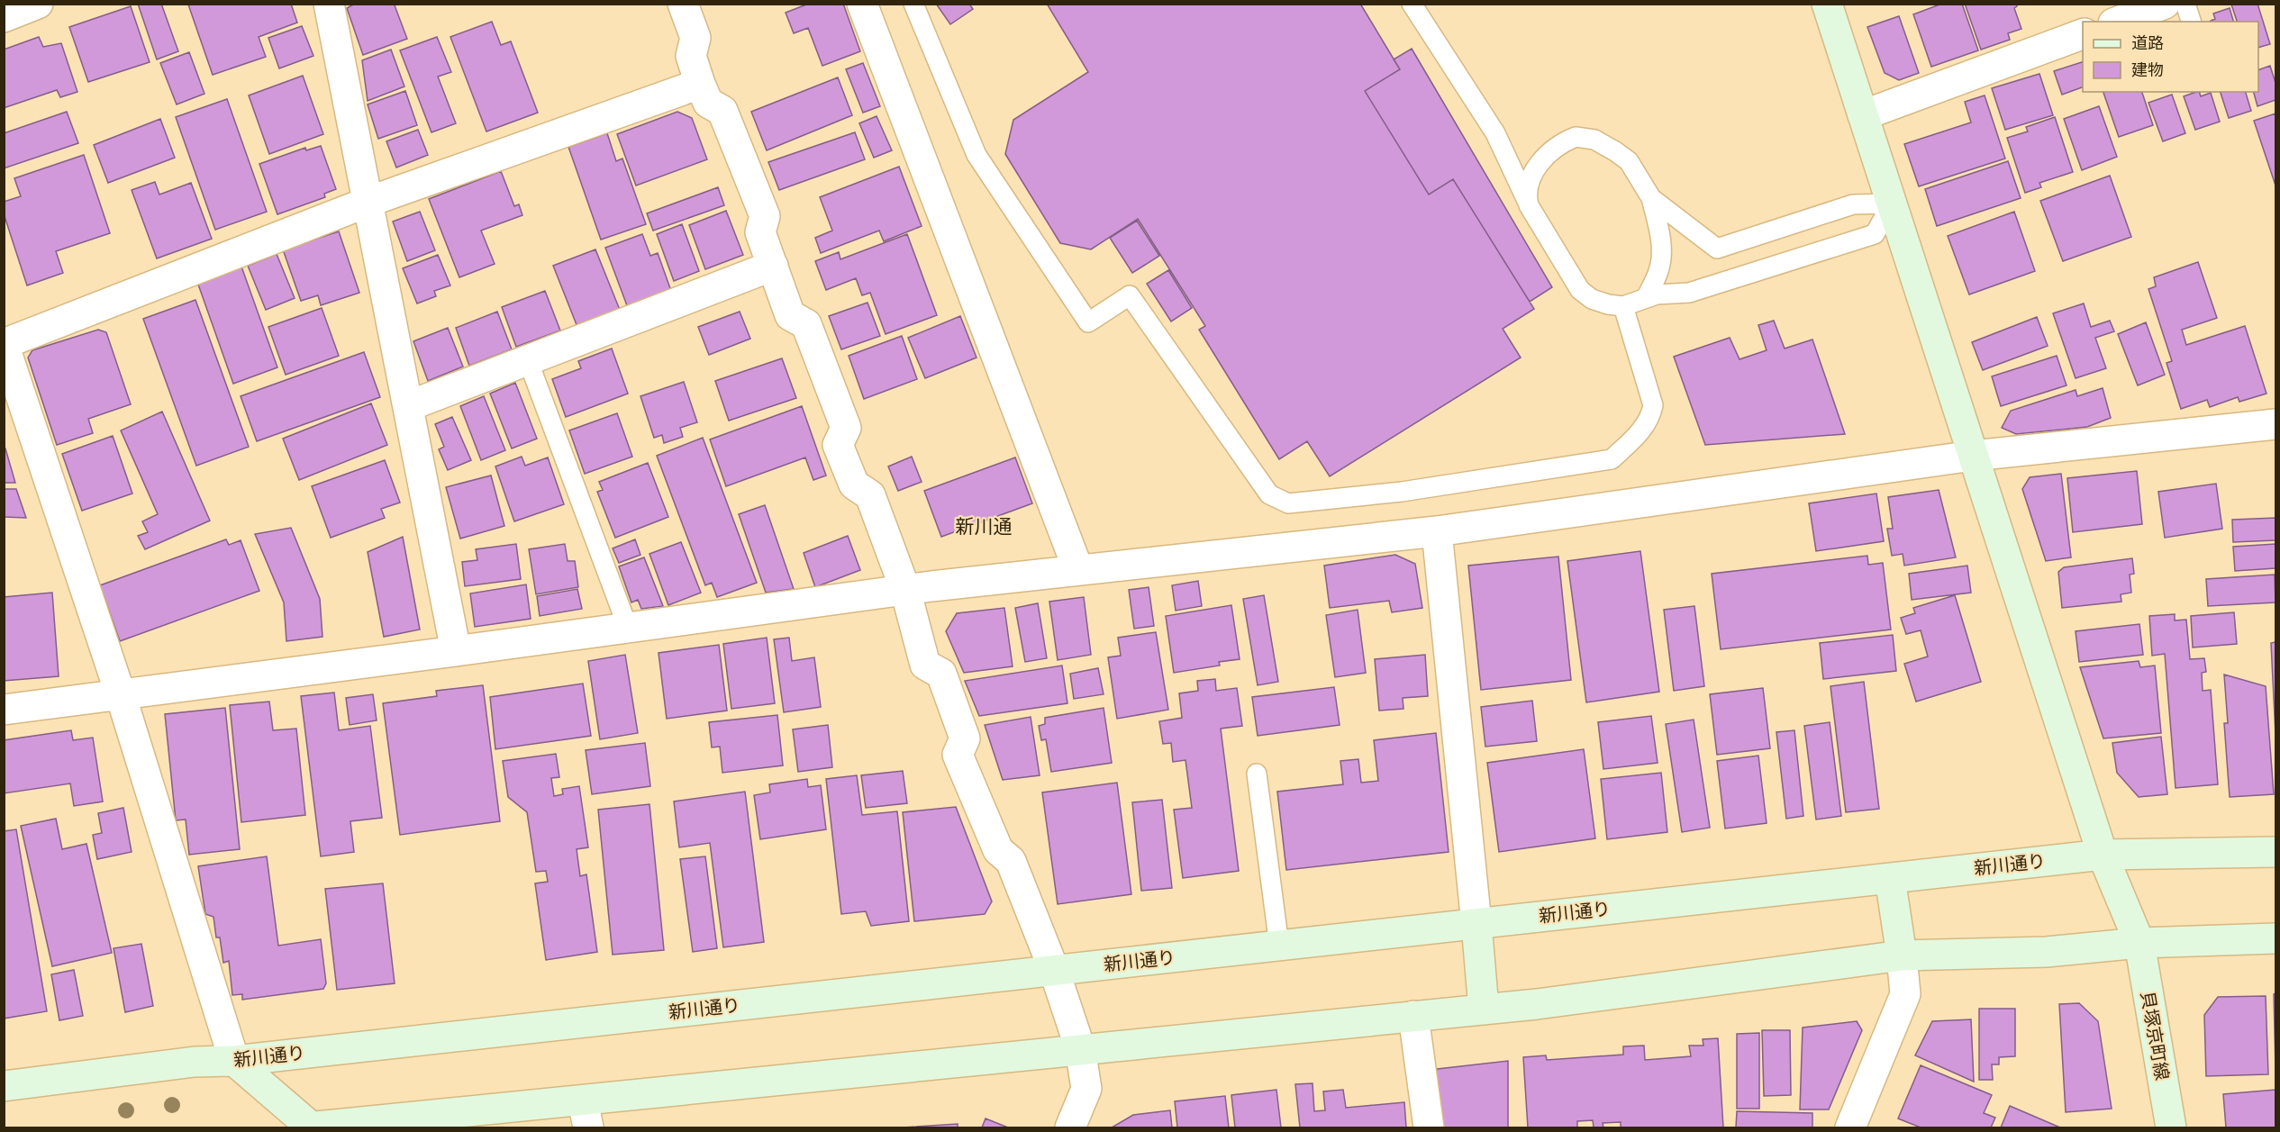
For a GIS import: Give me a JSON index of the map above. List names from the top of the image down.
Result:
{
  "streets": {
    "main road": ["新川通り", "貝塚京町線"]
  },
  "crossings": [
    ["新川通り", "貝塚京町線"]
  ],
  "districts": ["新川通"],
  "legend": ["道路", "建物"]
}
